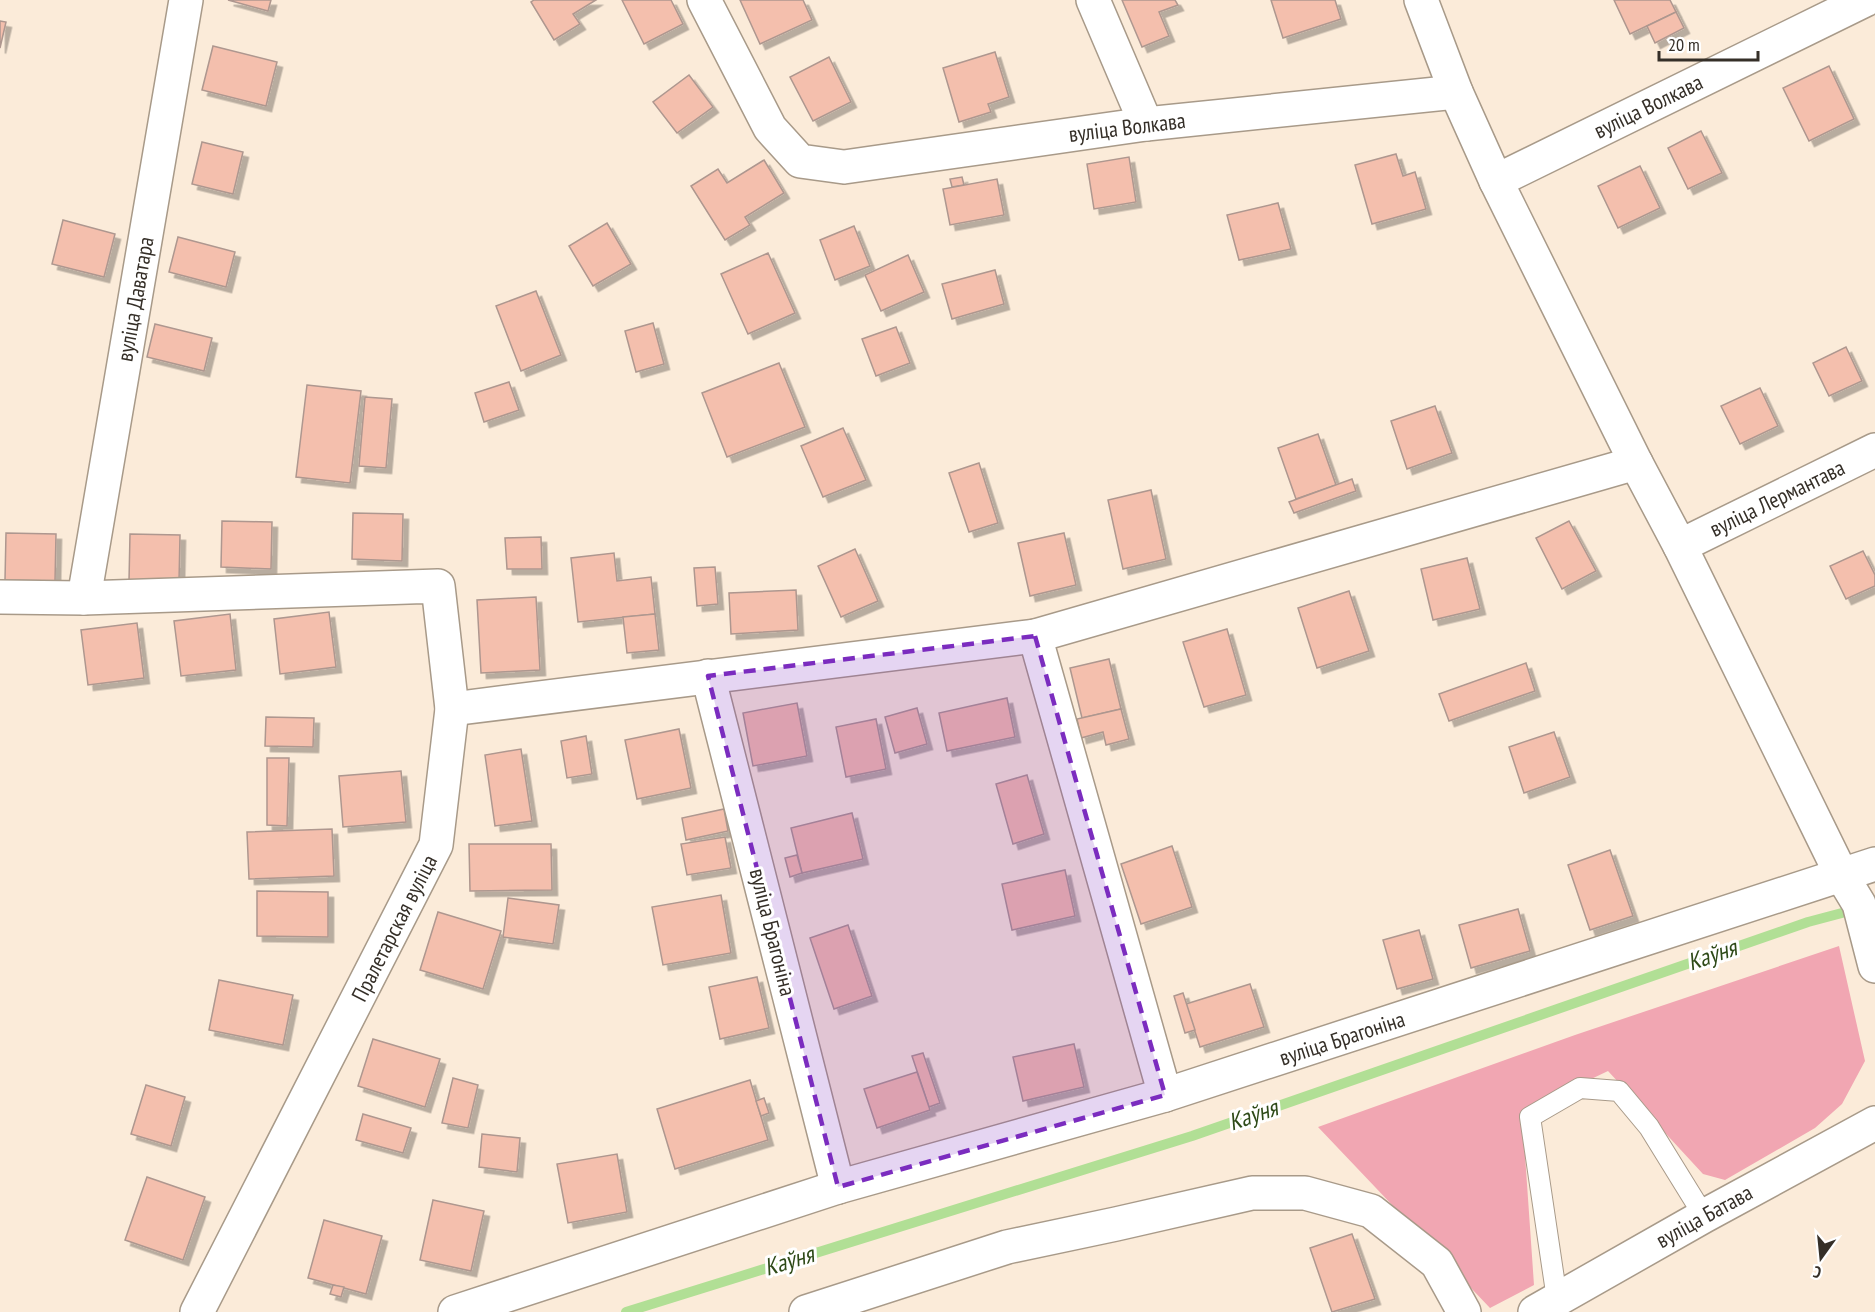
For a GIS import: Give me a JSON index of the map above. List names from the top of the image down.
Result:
{
  "streets": {
    "street": [
      "вуліца Волкава",
      "вуліца Даватара",
      "вуліца Лермантава",
      "Пралетарская вуліца",
      "вуліца Брагоніна",
      "вуліца Батава"
    ]
  },
  "crossings": [
    ["вуліца Даватара", "Пралетарская вуліца"]
  ],
  "water": ["Каўня"],
  "scale_bar": "20 m",
  "north": "bottom"
}
